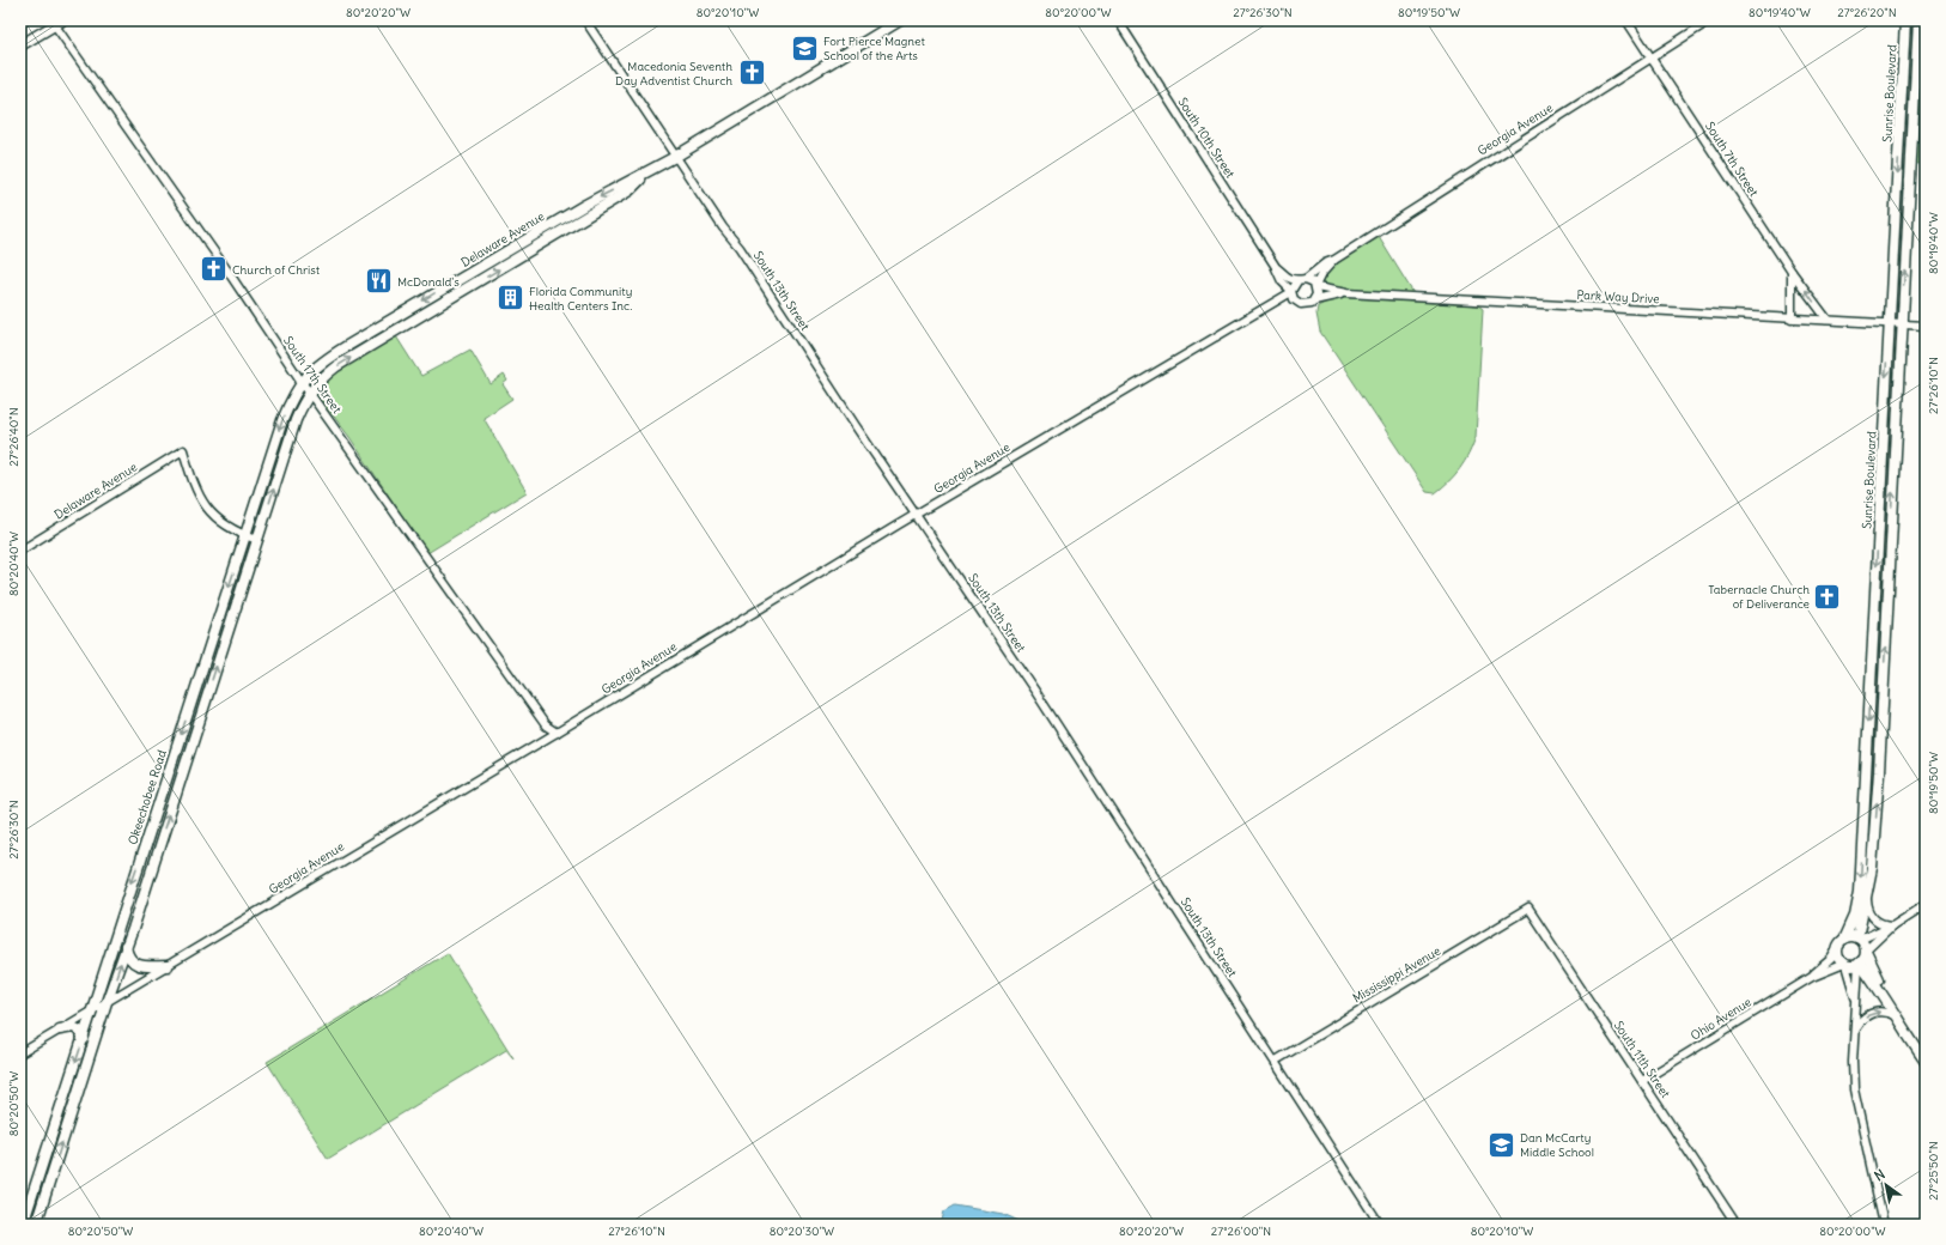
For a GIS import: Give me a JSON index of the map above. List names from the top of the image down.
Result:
{
  "streets": {
    "main road": ["Sunrise Boulevard", "Delaware Avenue", "Okeechobee Road"],
    "street": [
      "Georgia Avenue",
      "South 10th Street",
      "South 7th Street",
      "South 13th Street",
      "Park Way Drive",
      "South 17th Street",
      "Mississippi Avenue",
      "Ohio Avenue",
      "South 11th Street"
    ]
  },
  "crossings": [
    ["Sunrise Boulevard", "Park Way Drive"],
    ["Sunrise Boulevard", "Ohio Avenue"],
    ["Georgia Avenue", "South 10th Street"],
    ["Georgia Avenue", "South 7th Street"],
    ["Georgia Avenue", "South 13th Street"],
    ["Georgia Avenue", "Park Way Drive"],
    ["Georgia Avenue", "South 17th Street"],
    ["Georgia Avenue", "Okeechobee Road"],
    ["South 10th Street", "Park Way Drive"],
    ["South 7th Street", "Park Way Drive"],
    ["Delaware Avenue", "South 13th Street"],
    ["Delaware Avenue", "South 17th Street"],
    ["Delaware Avenue", "Okeechobee Road"],
    ["South 13th Street", "Mississippi Avenue"],
    ["South 17th Street", "Okeechobee Road"],
    ["Mississippi Avenue", "South 11th Street"],
    ["Ohio Avenue", "South 11th Street"]
  ],
  "places": {
    "school or university": ["Fort Pierce Magnet School of the Arts", "Dan McCarty Middle School"],
    "church": ["Macedonia Seventh Day Adventist Church", "Church of Christ", "Tabernacle Church of Deliverance"],
    "restaurant": ["McDonald's"],
    "building": ["Florida Community Health Centers Inc."]
  },
  "north": "top left",
  "coordinates": [
    "80°20'20\"W",
    "80°20'10\"W",
    "80°20'00\"W",
    "27°26'30\"N",
    "80°19'50\"W",
    "80°19'40\"W",
    "27°26'20\"N",
    "27°26'10\"N",
    "27°26'40\"N",
    "80°20'40\"W",
    "80°20'50\"W",
    "27°25'50\"N",
    "80°20'30\"W",
    "27°26'00\"N"
  ]
}
